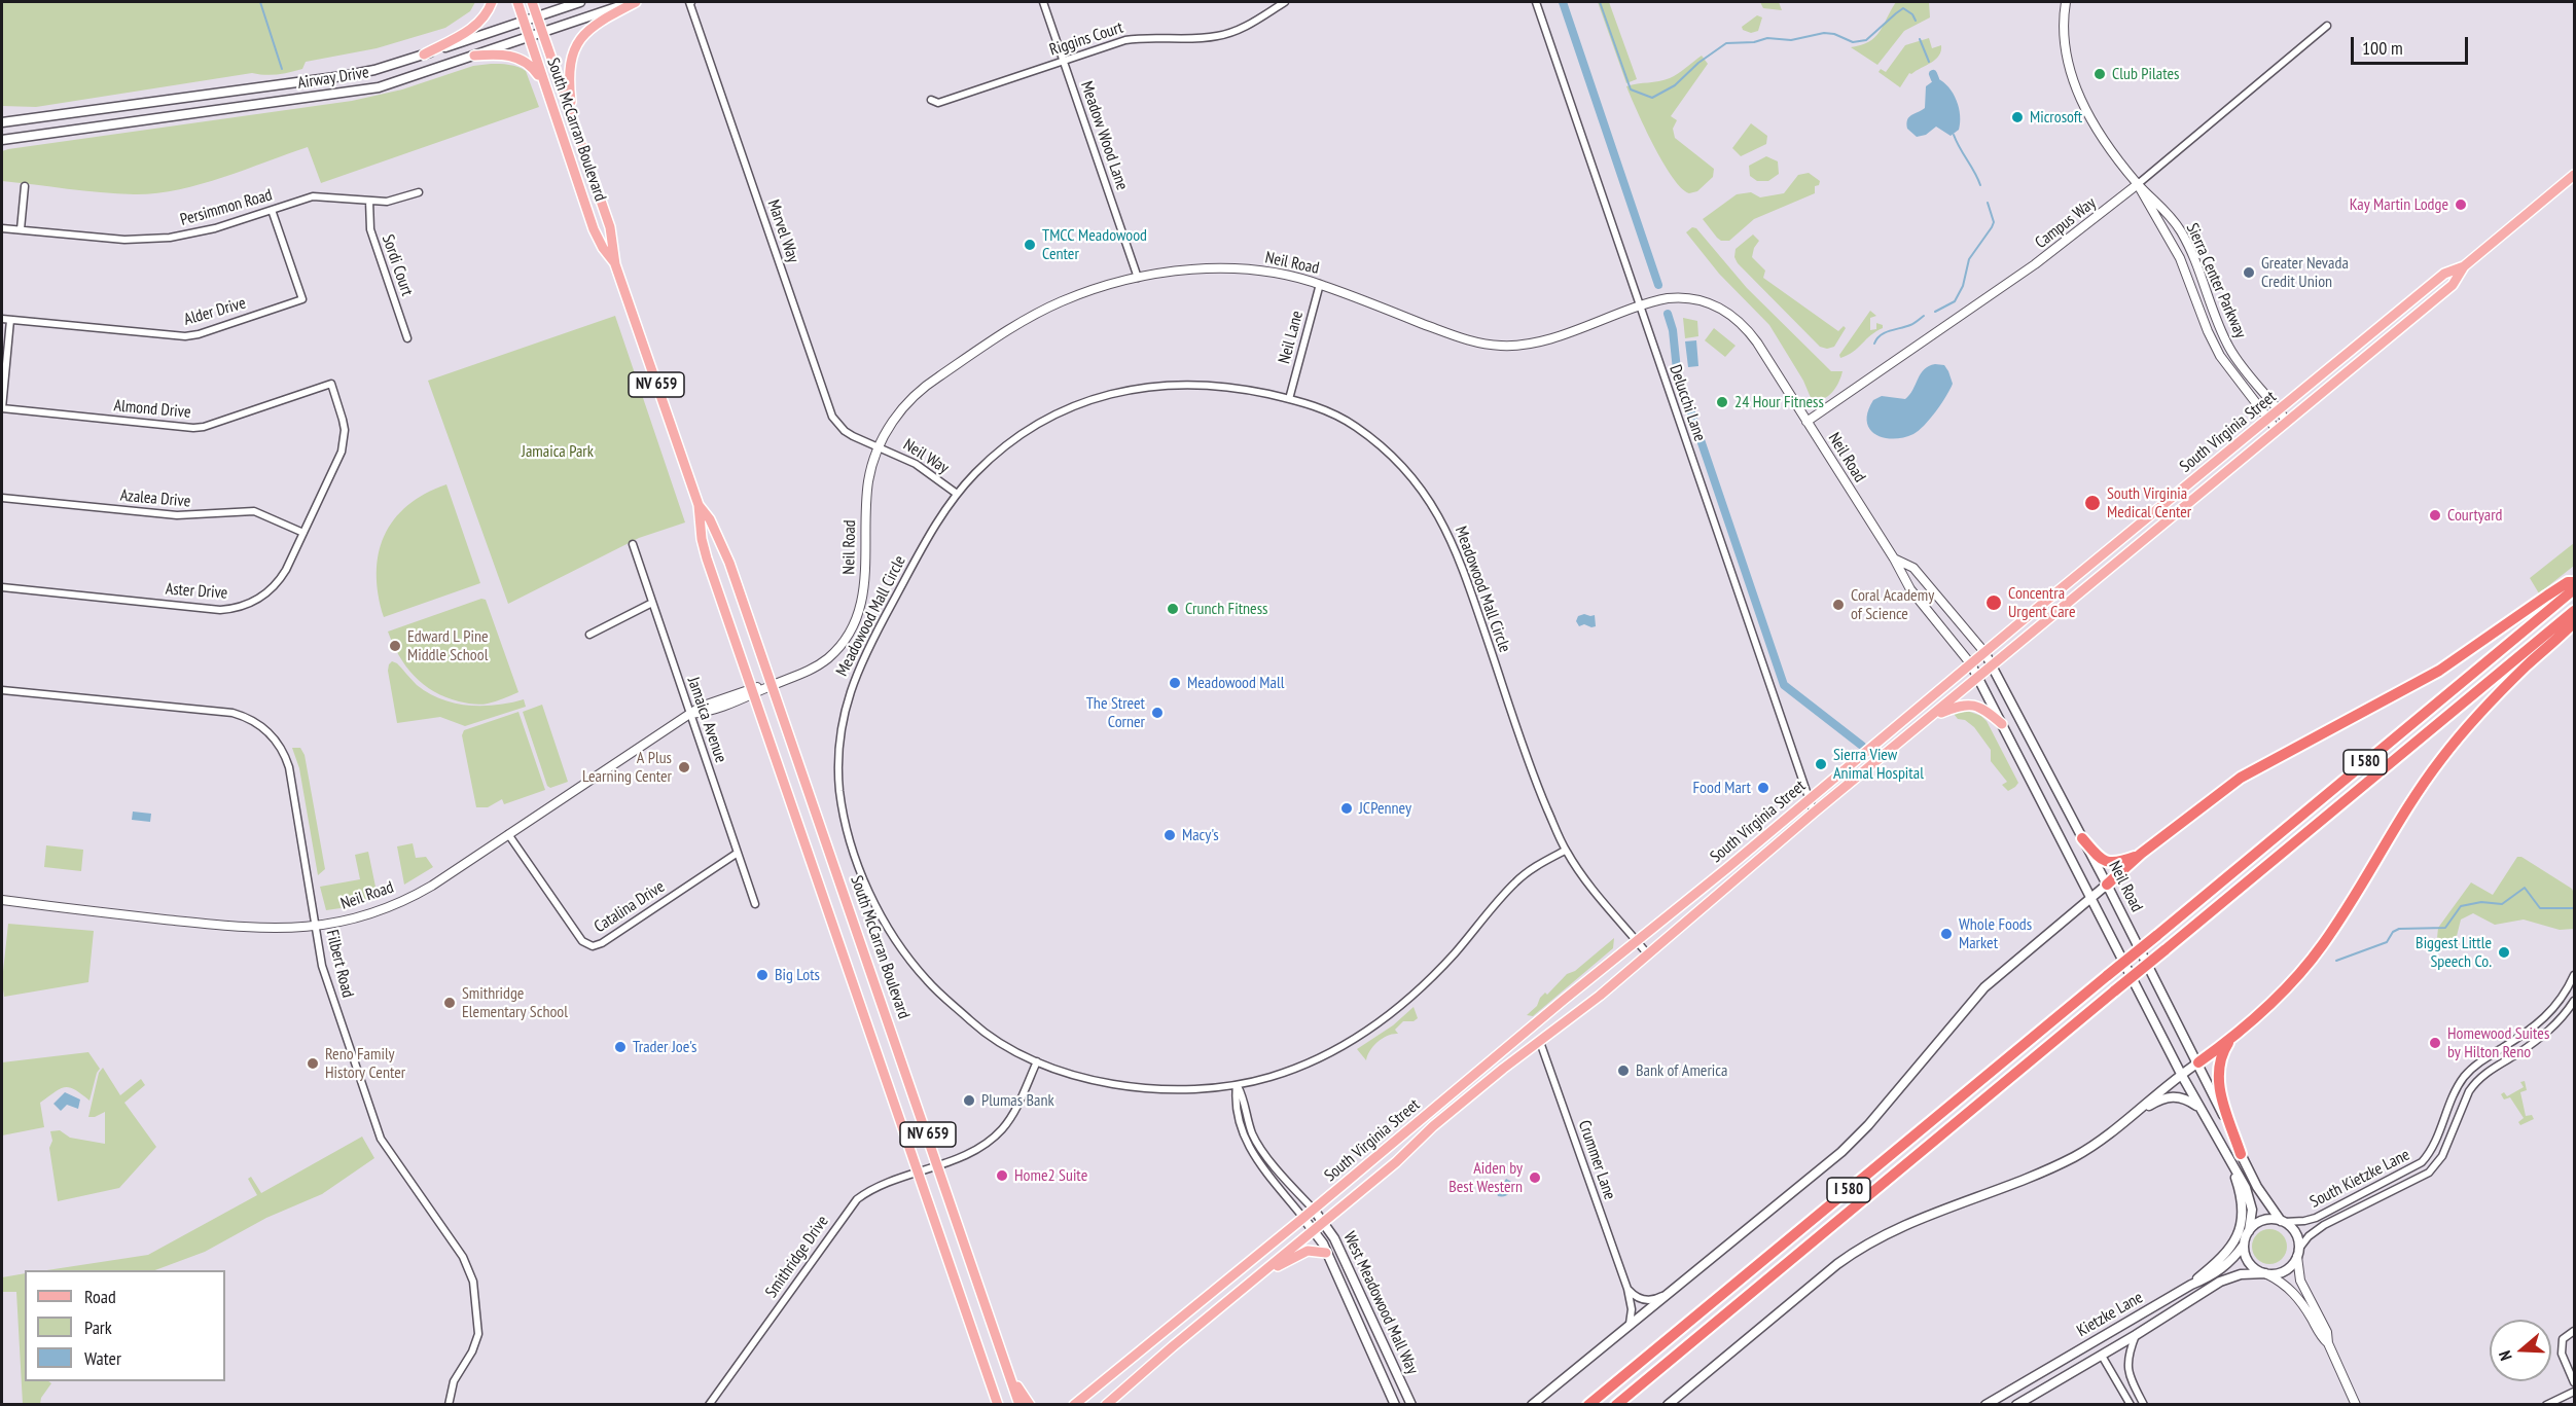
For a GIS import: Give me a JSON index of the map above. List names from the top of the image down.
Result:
{
  "streets": {
    "highway": ["I 580"],
    "main road": [
      "Airway Drive",
      "South McCarran Boulevard",
      "Neil Road",
      "NV 659",
      "South Virginia Street",
      "West Meadowood Mall Way",
      "Kietzke Lane"
    ],
    "street": [
      "Riggins Court",
      "Meadow Wood Lane",
      "Persimmon Road",
      "Campus Way",
      "Marvel Way",
      "Sordi Court",
      "Sierra Center Parkway",
      "Alder Drive",
      "Neil Lane",
      "Delucchi Lane",
      "Almond Drive",
      "Neil Way",
      "Azalea Drive",
      "Meadowood Mall Circle",
      "Aster Drive",
      "Jamaica Avenue",
      "Catalina Drive",
      "Filbert Road",
      "Crummer Lane",
      "South Kietzke Lane",
      "Smithridge Drive"
    ]
  },
  "crossings": [
    ["Riggins Court", "Meadow Wood Lane"],
    ["Airway Drive", "South McCarran Boulevard"],
    ["South McCarran Boulevard", "Neil Road"],
    ["South McCarran Boulevard", "Smithridge Drive"],
    ["Meadow Wood Lane", "Neil Road"],
    ["Persimmon Road", "Sordi Court"],
    ["Persimmon Road", "Alder Drive"],
    ["Campus Way", "Neil Road"],
    ["Campus Way", "Sierra Center Parkway"],
    ["Marvel Way", "Neil Road"],
    ["Marvel Way", "Neil Way"],
    ["Neil Road", "Neil Lane"],
    ["Neil Road", "Delucchi Lane"],
    ["Neil Road", "South Virginia Street"],
    ["Neil Road", "Neil Way"],
    ["Neil Road", "Jamaica Avenue"],
    ["Neil Road", "Catalina Drive"],
    ["Neil Road", "Filbert Road"],
    ["Neil Road", "South Kietzke Lane"],
    ["Neil Road", "Kietzke Lane"],
    ["Sierra Center Parkway", "South Virginia Street"],
    ["Neil Lane", "Meadowood Mall Circle"],
    ["Delucchi Lane", "South Virginia Street"],
    ["Almond Drive", "Aster Drive"],
    ["South Virginia Street", "Meadowood Mall Circle"],
    ["South Virginia Street", "Crummer Lane"],
    ["South Virginia Street", "West Meadowood Mall Way"],
    ["Neil Way", "Meadowood Mall Circle"],
    ["Azalea Drive", "Aster Drive"],
    ["Meadowood Mall Circle", "Smithridge Drive"],
    ["Jamaica Avenue", "Catalina Drive"],
    ["South Kietzke Lane", "Kietzke Lane"]
  ],
  "parks": ["Jamaica Park"],
  "places": [
    "Club Pilates",
    "Microsoft",
    "Kay Martin Lodge",
    "TMCC Meadowood Center",
    "Greater Nevada Credit Union",
    "24 Hour Fitness",
    "South Virginia Medical Center",
    "Courtyard",
    "Concentra Urgent Care",
    "Coral Academy of Science",
    "Crunch Fitness",
    "Edward L Pine Middle School",
    "Meadowood Mall",
    "The Street Corner",
    "Sierra View Animal Hospital",
    "A Plus Learning Center",
    "Food Mart",
    "JCPenney",
    "Macy's",
    "Whole Foods Market",
    "Biggest Little Speech Co.",
    "Big Lots",
    "Smithridge Elementary School",
    "Homewood Suites by Hilton Reno",
    "Trader Joe's",
    "Reno Family History Center",
    "Bank of America",
    "Plumas Bank",
    "Home2 Suite",
    "Aiden by Best Western"
  ],
  "legend": ["Road", "Park", "Water"],
  "scale_bar": "100 m",
  "north": "left"
}
